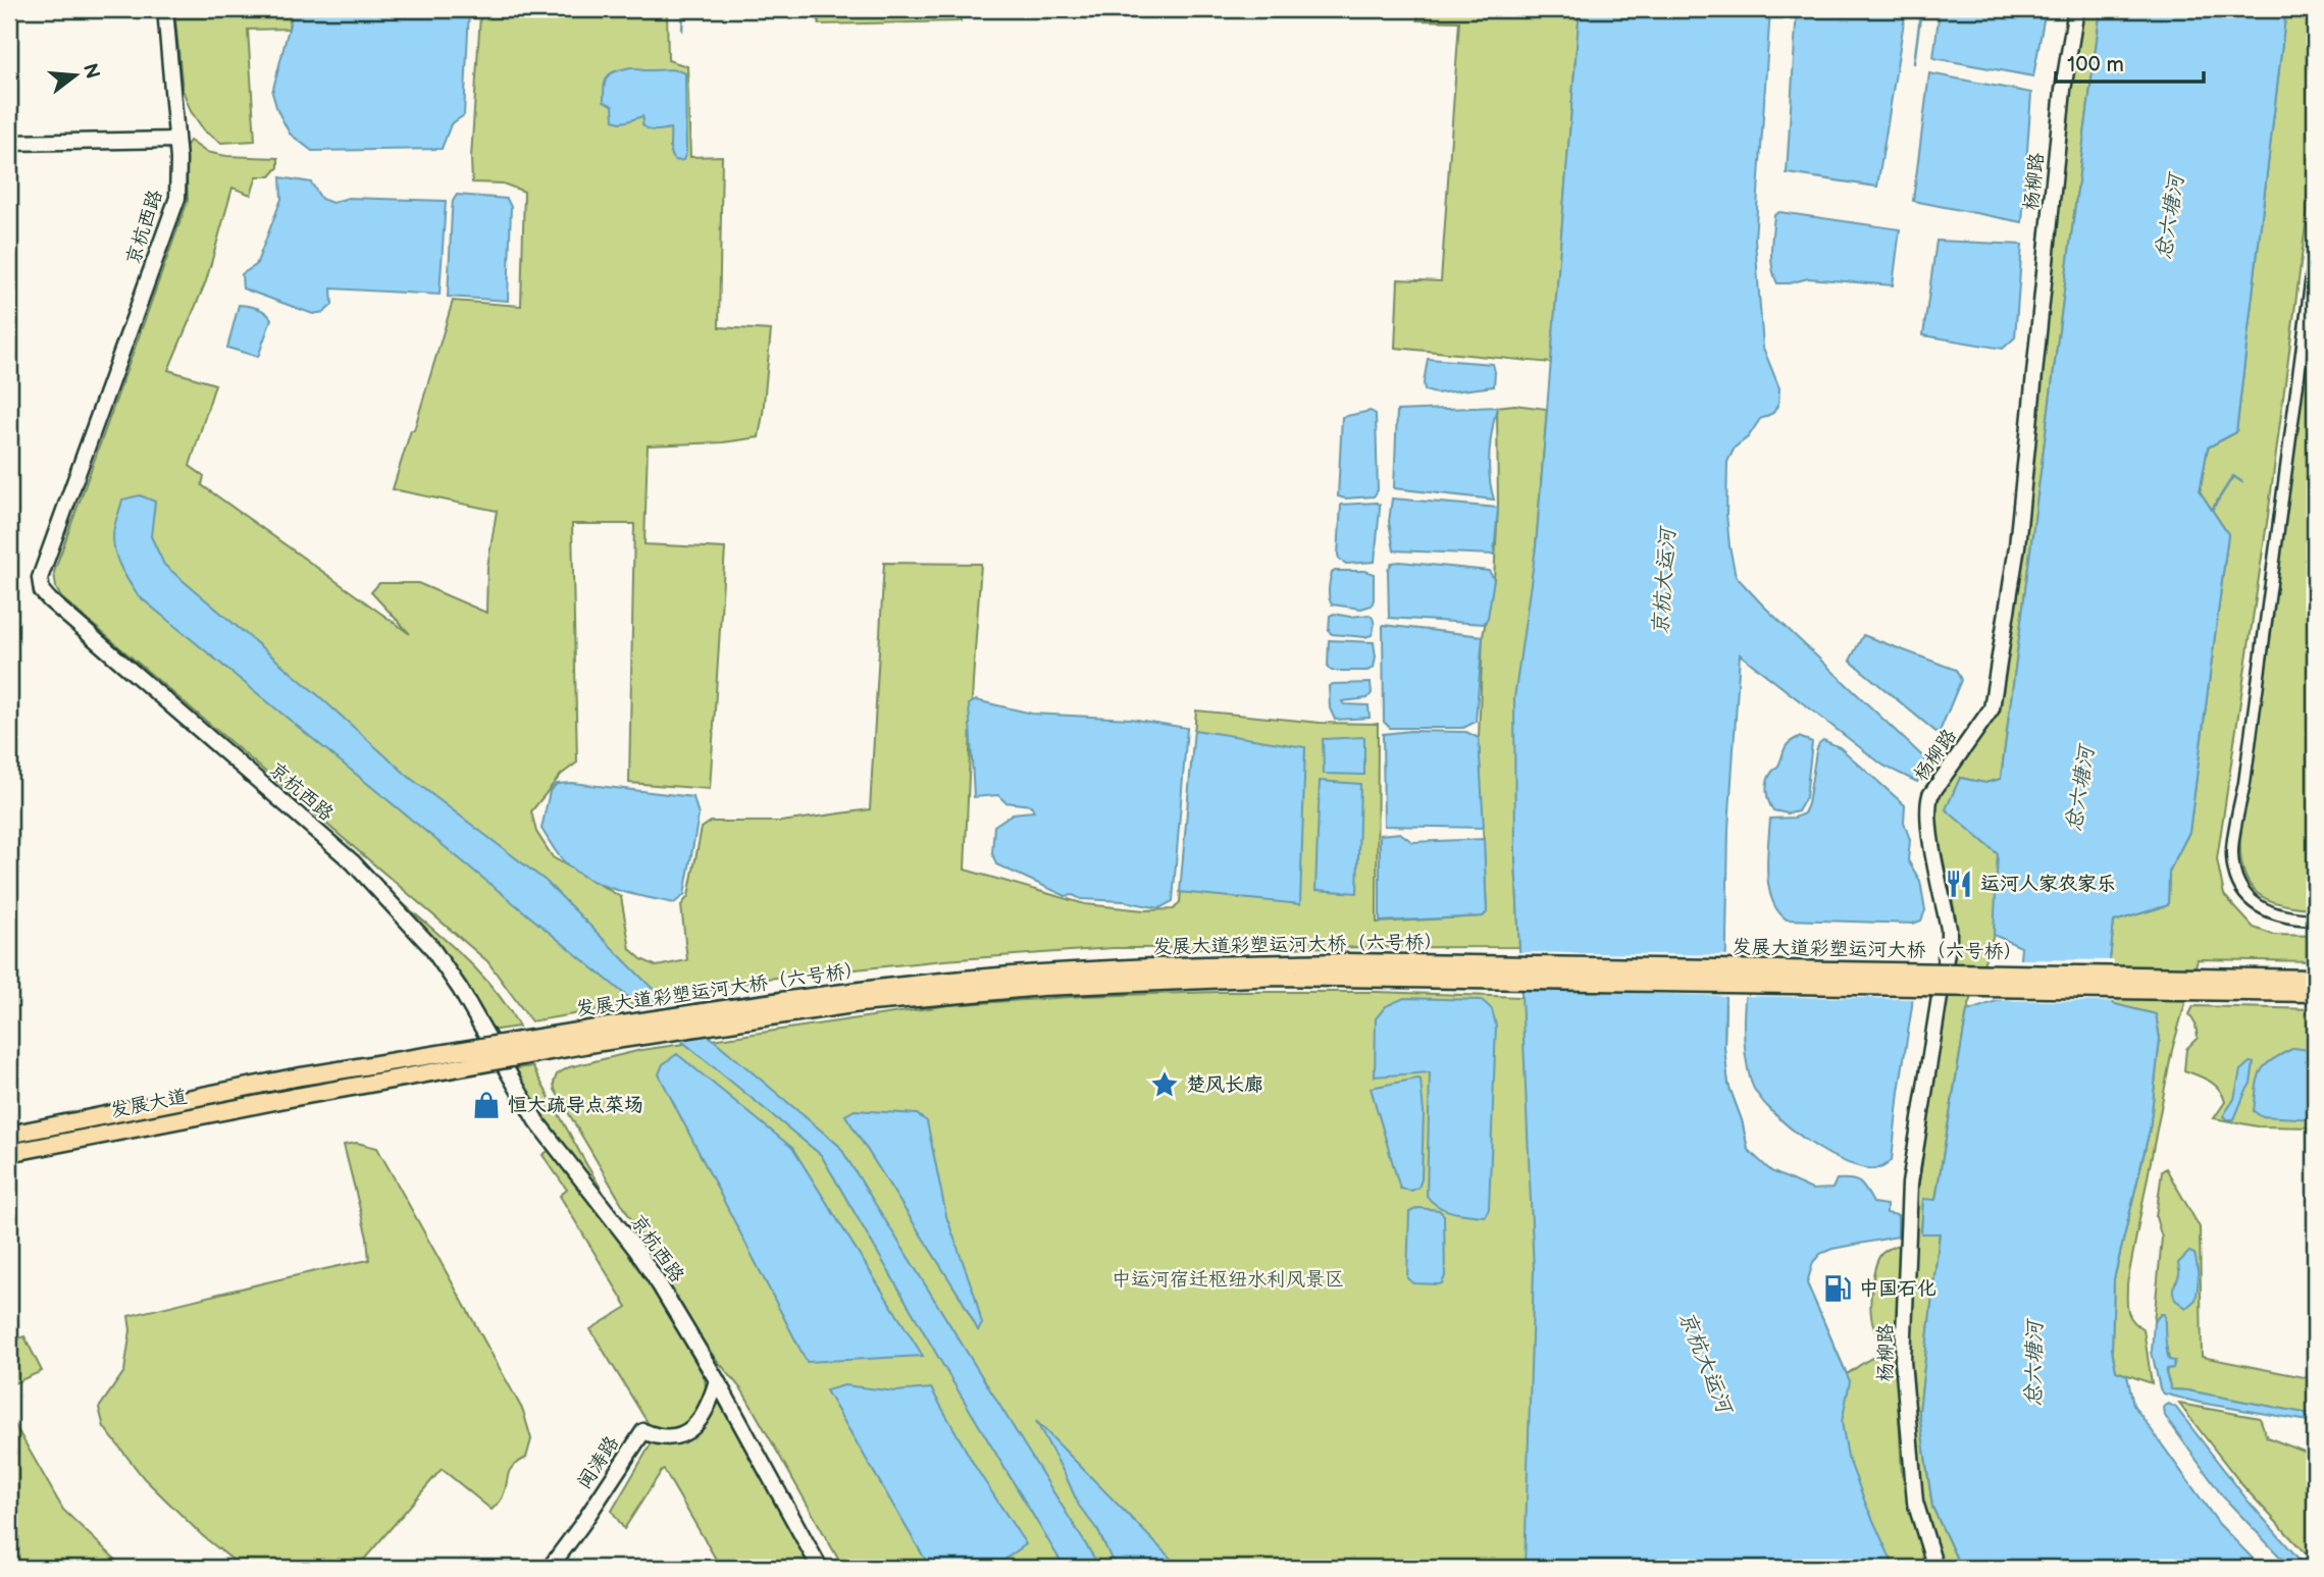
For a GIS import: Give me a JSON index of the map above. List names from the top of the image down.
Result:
{
  "streets": {
    "main road": ["发展大道彩塑运河大桥（六号桥）", "发展大道"],
    "street": ["杨柳路", "京杭西路", "闻涛路"]
  },
  "crossings": [
    ["京杭西路", "闻涛路"],
    ["发展大道彩塑运河大桥（六号桥）", "发展大道"]
  ],
  "water": ["总六塘河", "京杭大运河"],
  "parks": ["中运河宿迁枢纽水利风景区"],
  "places": {
    "restaurant": ["运河人家农家乐"],
    "place": ["楚风长廊"],
    "shop": ["恒大疏导点菜场"],
    "fuel station": ["中国石化"]
  },
  "scale_bar": "100 m",
  "north": "right"
}
